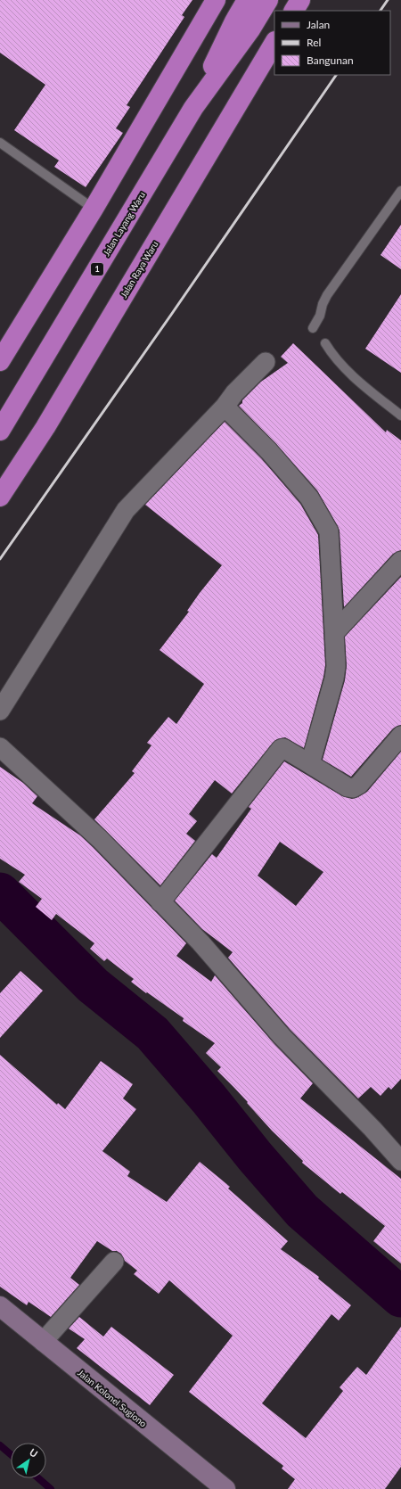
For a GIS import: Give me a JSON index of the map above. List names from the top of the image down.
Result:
{
  "streets": {
    "highway": ["Jalan Layang Waru", "1", "Jalan Raya Waru"],
    "street": ["Jalan Kolonel Sugiono"]
  },
  "legend": ["Jalan", "Rel", "Bangunan"],
  "north": "top right"
}
